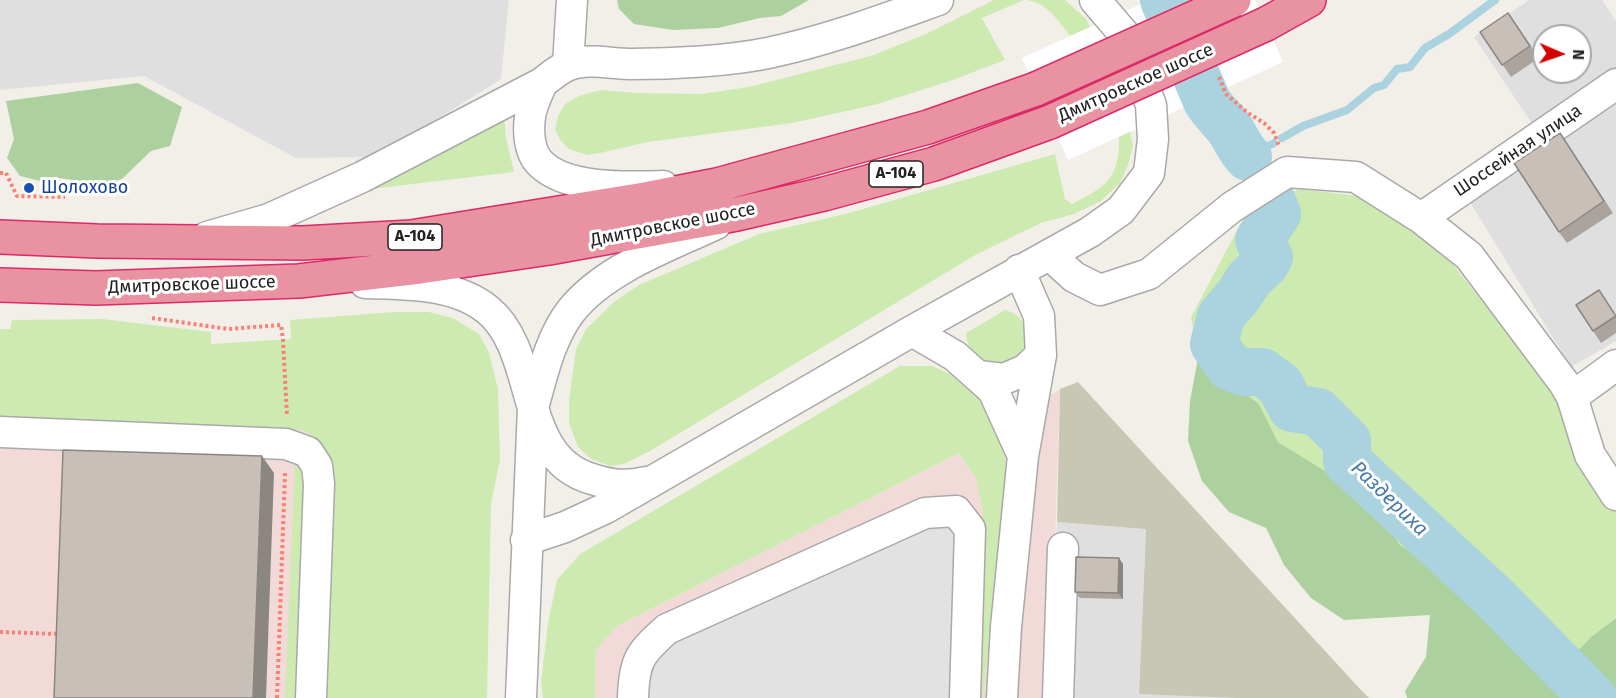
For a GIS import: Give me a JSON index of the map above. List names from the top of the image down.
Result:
{
  "streets": {
    "highway": ["Дмитровское шоссе", "А-104"],
    "street": ["Шоссейная улица"]
  },
  "water": ["Раздериха"],
  "places": ["Шолохово"],
  "north": "right"
}
